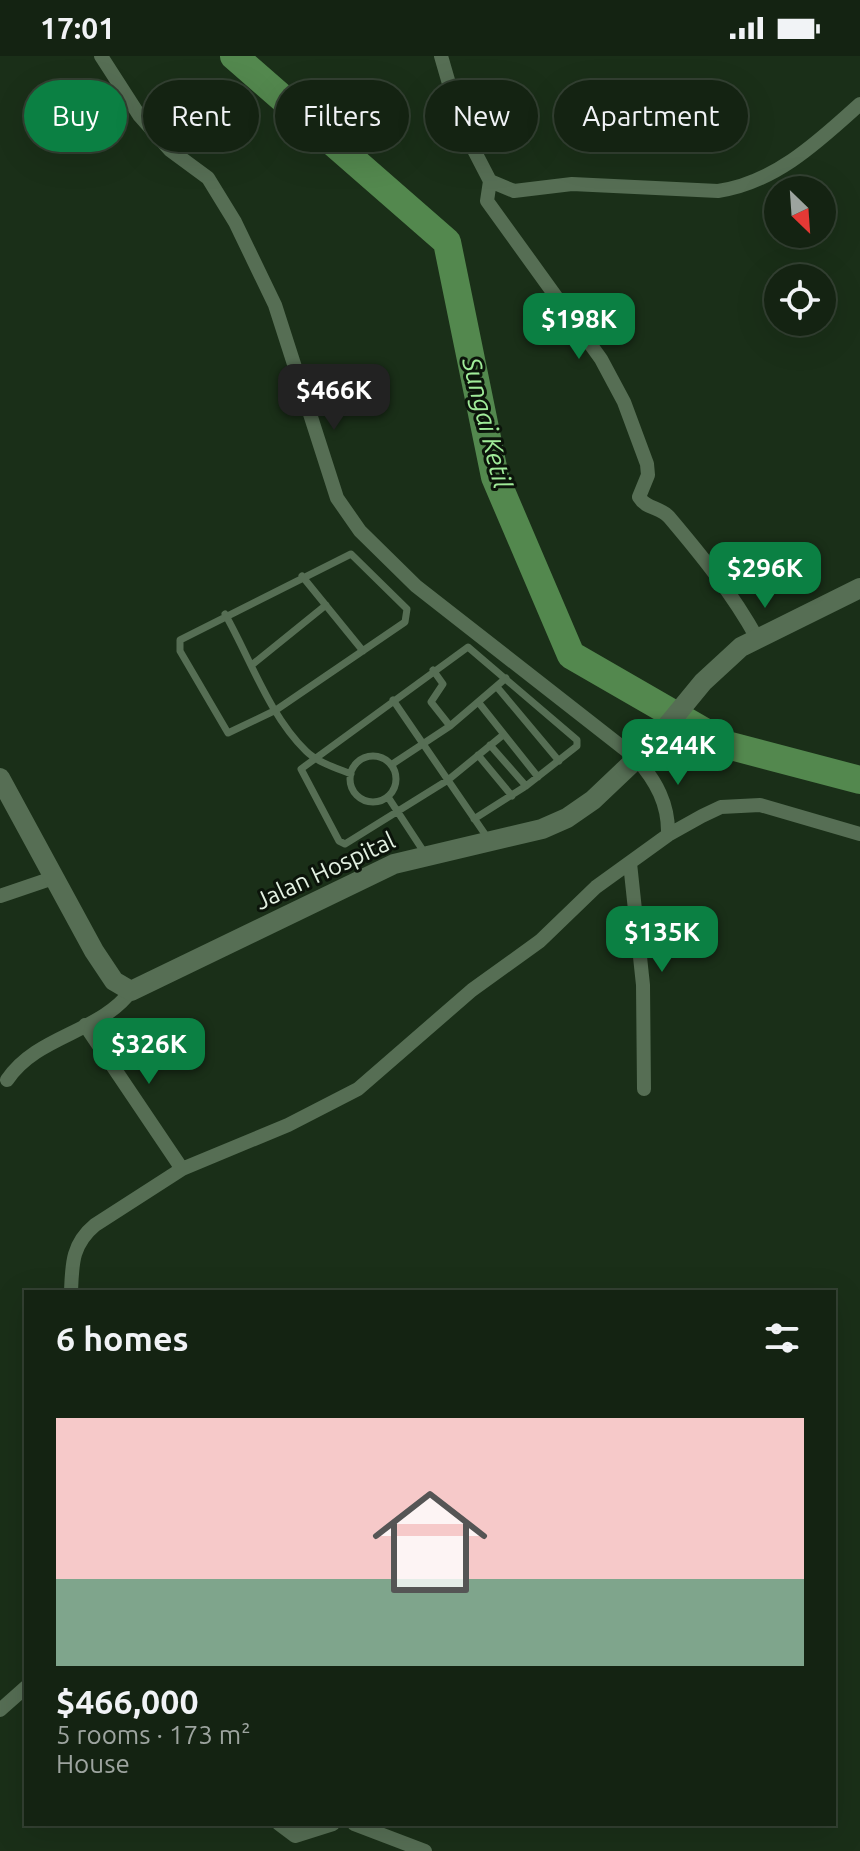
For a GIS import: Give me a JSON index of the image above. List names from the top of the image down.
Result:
{
  "streets": {
    "main road": ["Jalan Hospital"]
  },
  "water": ["Sungai Ketil"],
  "north": "bottom right",
  "page": {
    "status": "17:01",
    "chip": [
      "Buy",
      "Rent",
      "Filters",
      "New",
      "Apartment"
    ],
    "price": [
      "$198K",
      "$466K",
      "$296K",
      "$244K",
      "$135K",
      "$326K"
    ],
    "heading": "6 homes",
    "list": [
      {
        "name": "$466,000",
        "note": "5 rooms · 173 m² · House"
      }
    ]
  }
}
